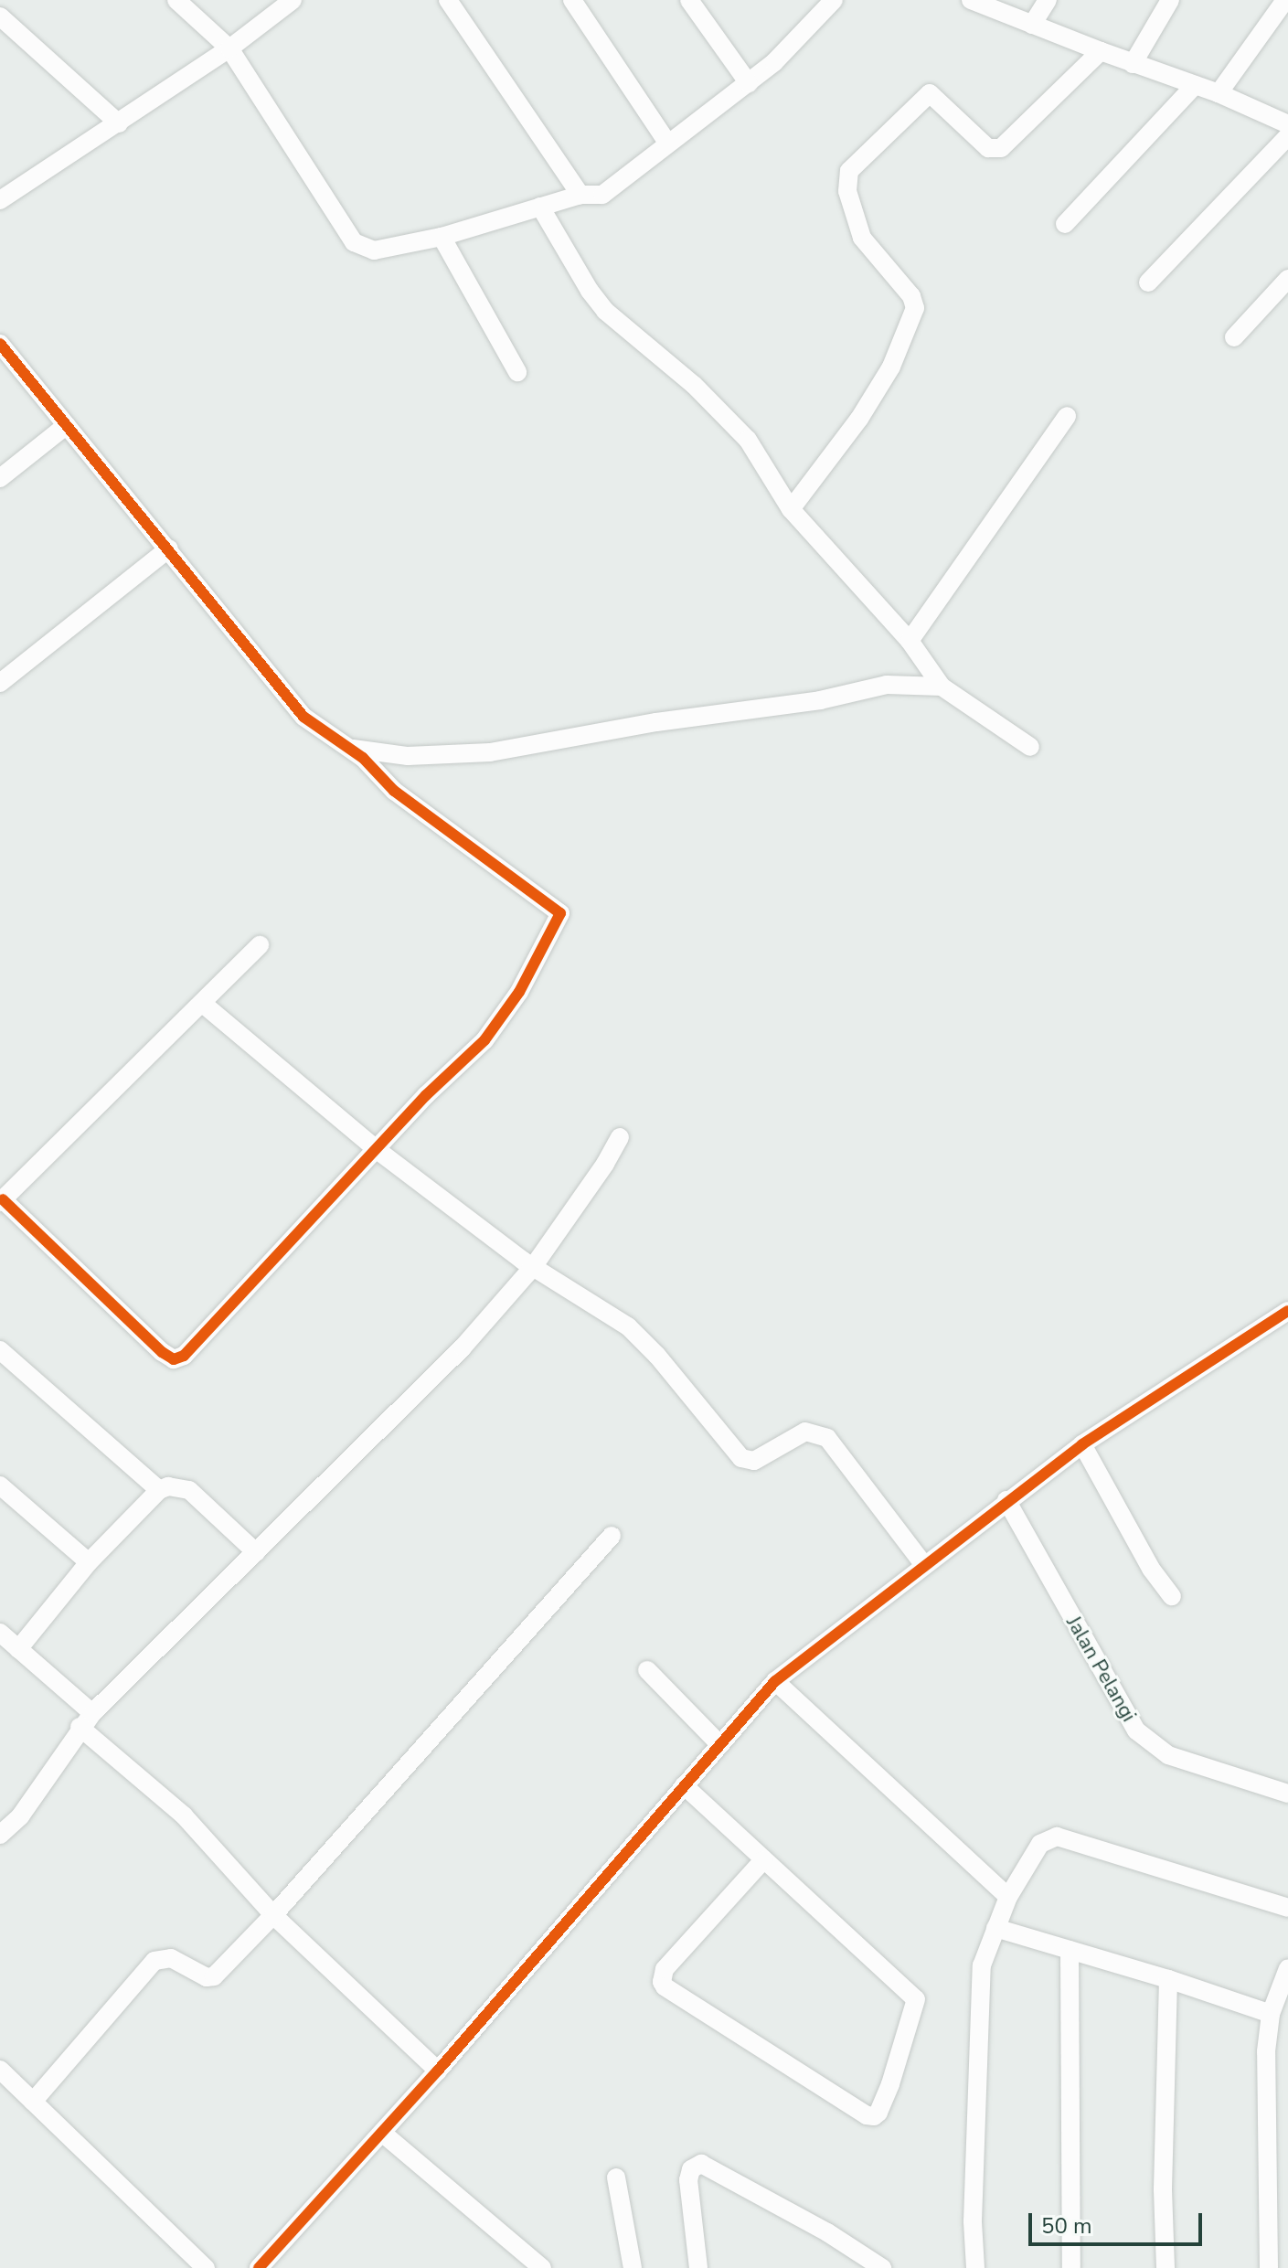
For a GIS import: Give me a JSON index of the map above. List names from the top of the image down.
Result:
{
  "streets": {
    "street": ["Jalan Pelangi"]
  },
  "scale_bar": "50 m"
}
